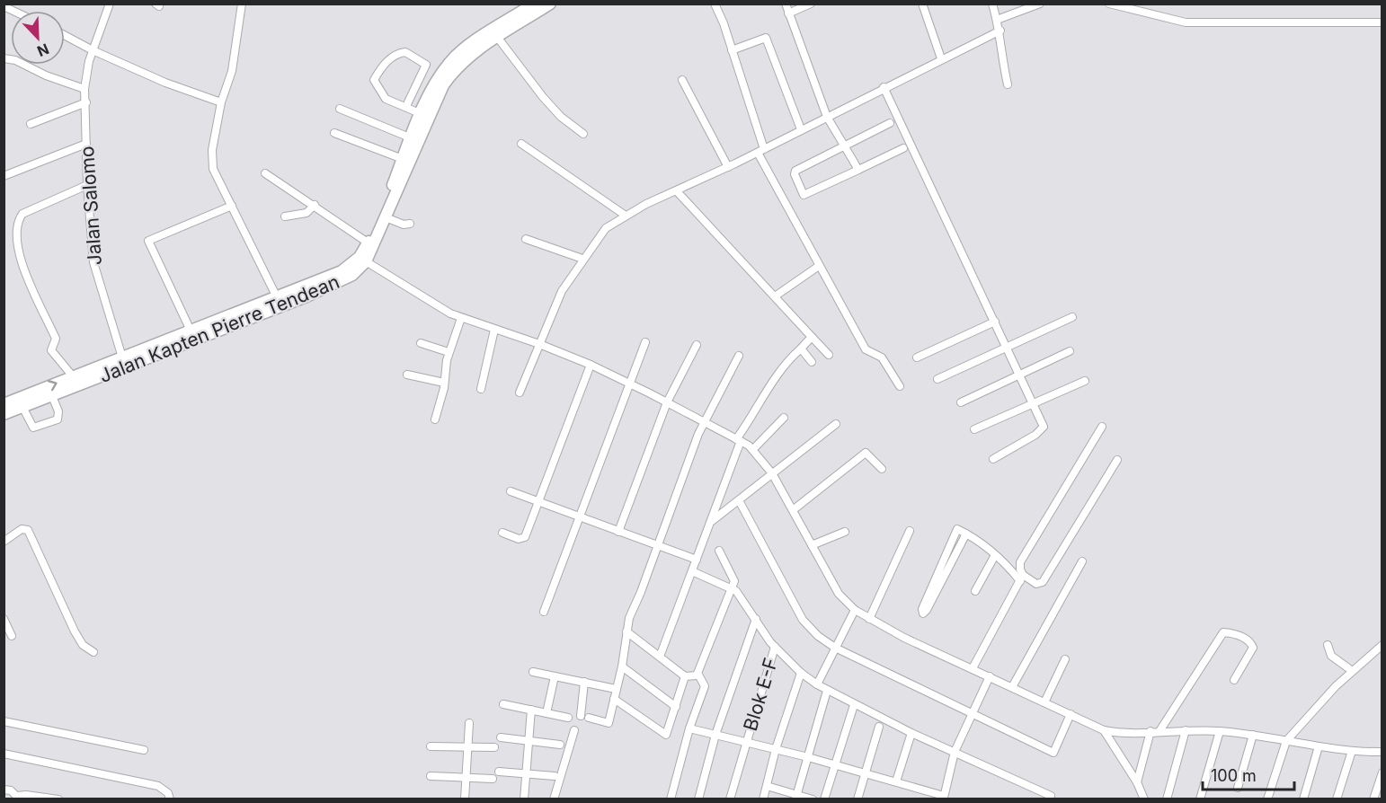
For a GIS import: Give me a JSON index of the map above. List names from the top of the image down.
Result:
{
  "streets": {
    "highway": ["Jalan Kapten Pierre Tendean"],
    "street": ["Jalan Salomo", "Blok E-F"]
  },
  "crossings": [
    ["Jalan Salomo", "Jalan Kapten Pierre Tendean"]
  ],
  "scale_bar": "100 m",
  "north": "bottom right"
}
